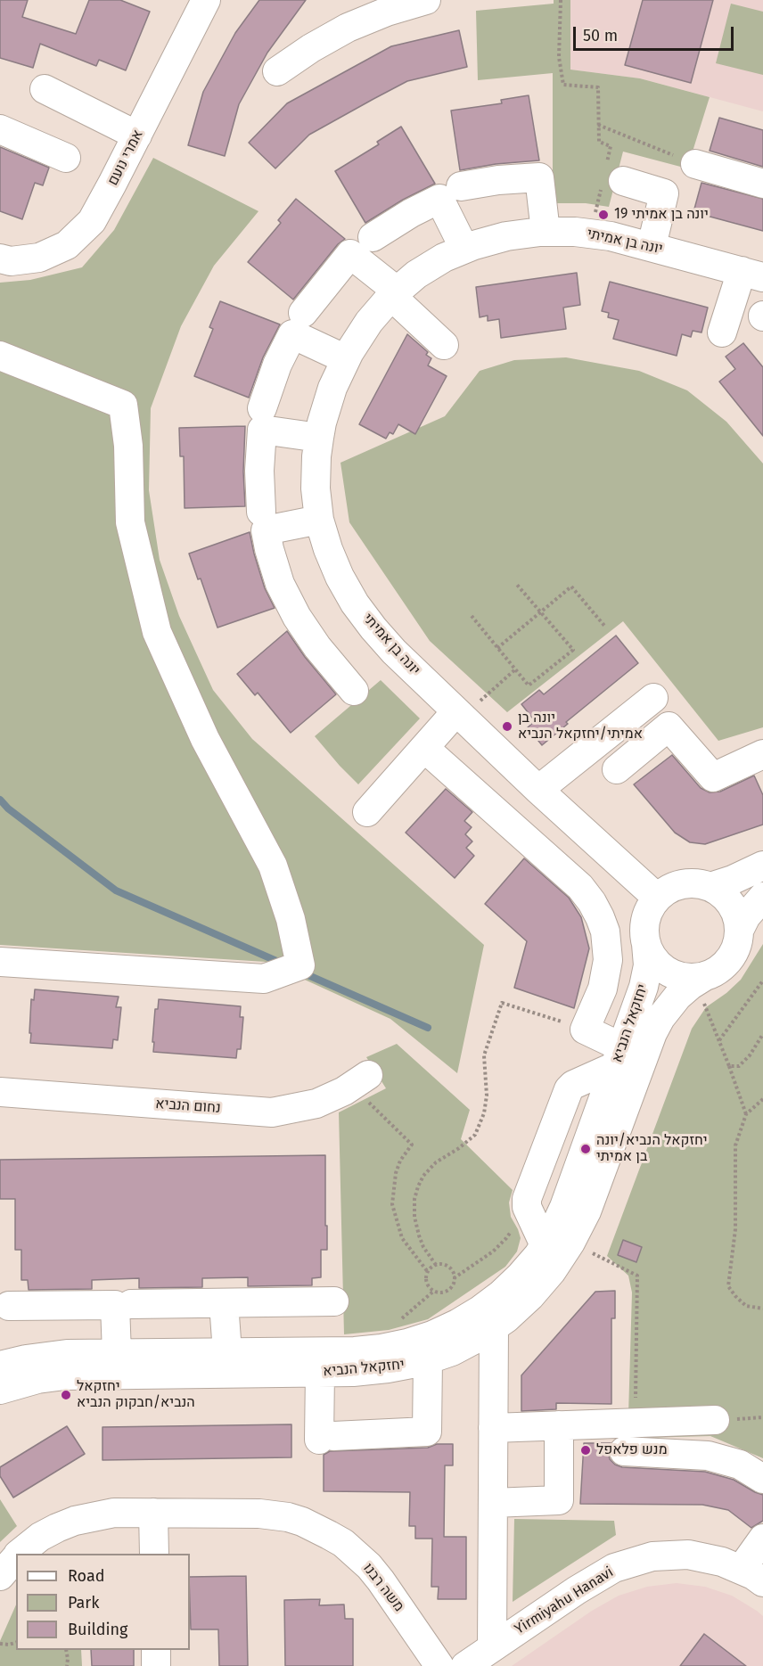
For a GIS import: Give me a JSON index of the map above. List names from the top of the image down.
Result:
{
  "streets": {
    "street": [
      "אמרי נועם",
      "יונה בן אמיתי",
      "יחזקאל הנביא",
      "נחום הנביא",
      "משה רבנו",
      "Yirmiyahu Hanavi"
    ]
  },
  "crossings": [
    ["יונה בן אמיתי", "יחזקאל הנביא"]
  ],
  "places": [
    "יונה בן אמיתי 19",
    "יונה בן אמיתי/יחזקאל הנביא",
    "יחזקאל הנביא/יונה בן אמיתי",
    "יחזקאל הנביא/חבקוק הנביא",
    "מנש פלאפל"
  ],
  "legend": ["Road", "Park", "Building"],
  "scale_bar": "50 m"
}
